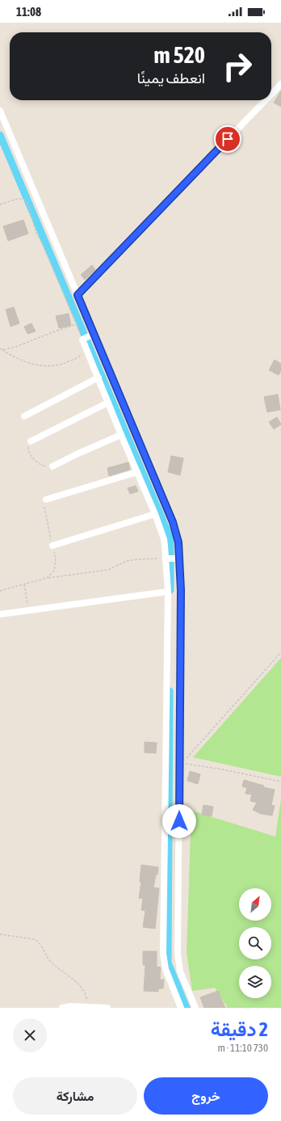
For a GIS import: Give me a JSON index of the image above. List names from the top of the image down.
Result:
{
  "north": "top right",
  "page": {
    "status": "11:08",
    "turn": ["520 m", "انعطف يمينًا"],
    "heading": ["2 دقيقة", "730 m · 11:10"],
    "buttons": ["خروج", "مشاركة"]
  }
}
